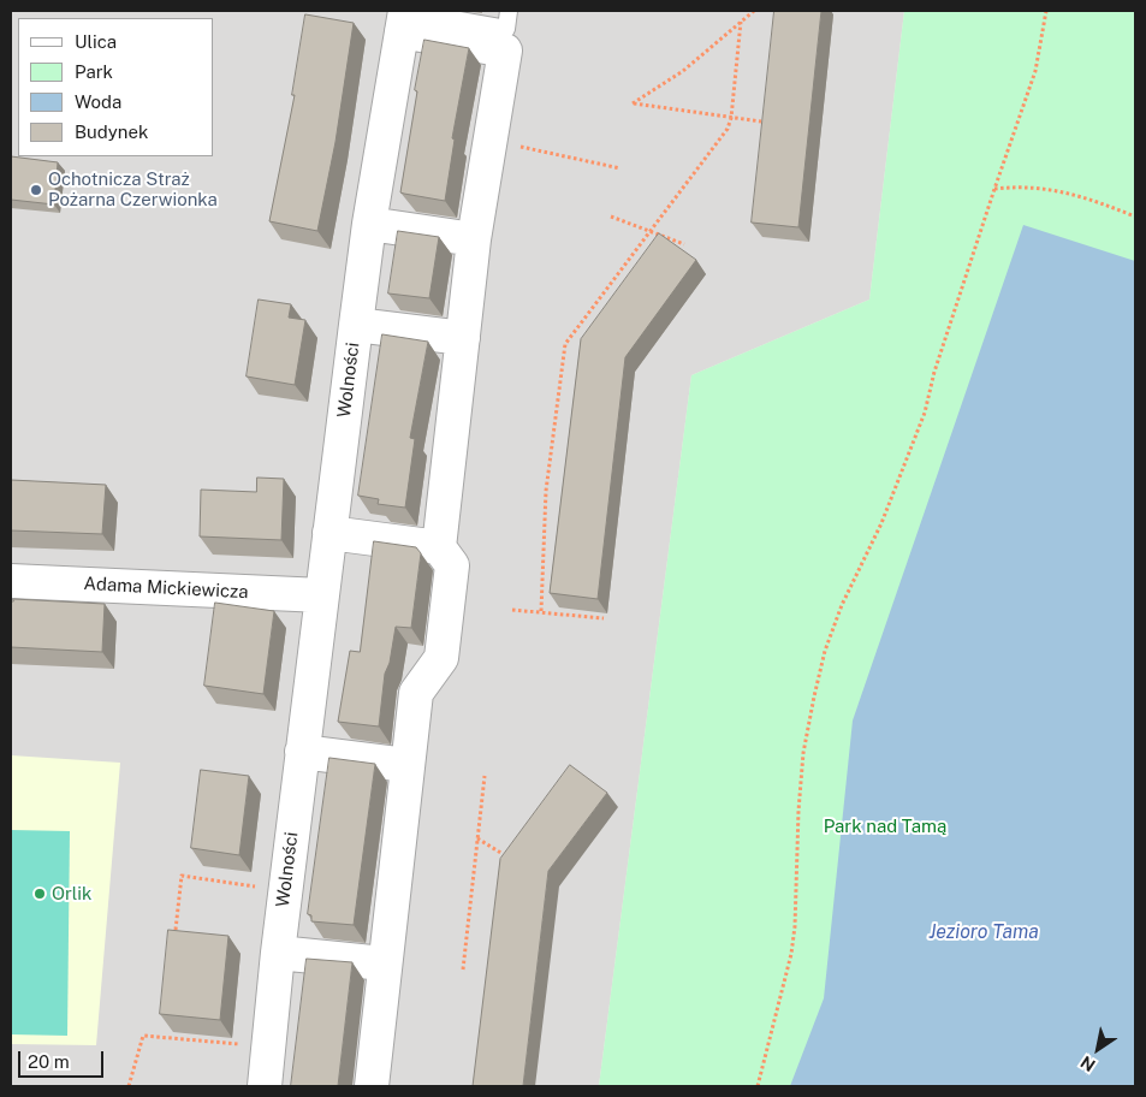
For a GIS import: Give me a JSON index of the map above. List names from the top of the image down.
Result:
{
  "streets": {
    "street": ["Wolności", "Adama Mickiewicza"]
  },
  "crossings": [
    ["Wolności", "Adama Mickiewicza"]
  ],
  "water": ["Jezioro Tama"],
  "parks": ["Park nad Tamą"],
  "places": ["Ochotnicza Straż Pożarna Czerwionka", "Orlik"],
  "legend": [
    "Ulica",
    "Park",
    "Woda",
    "Budynek"
  ],
  "scale_bar": "20 m",
  "north": "bottom left"
}
